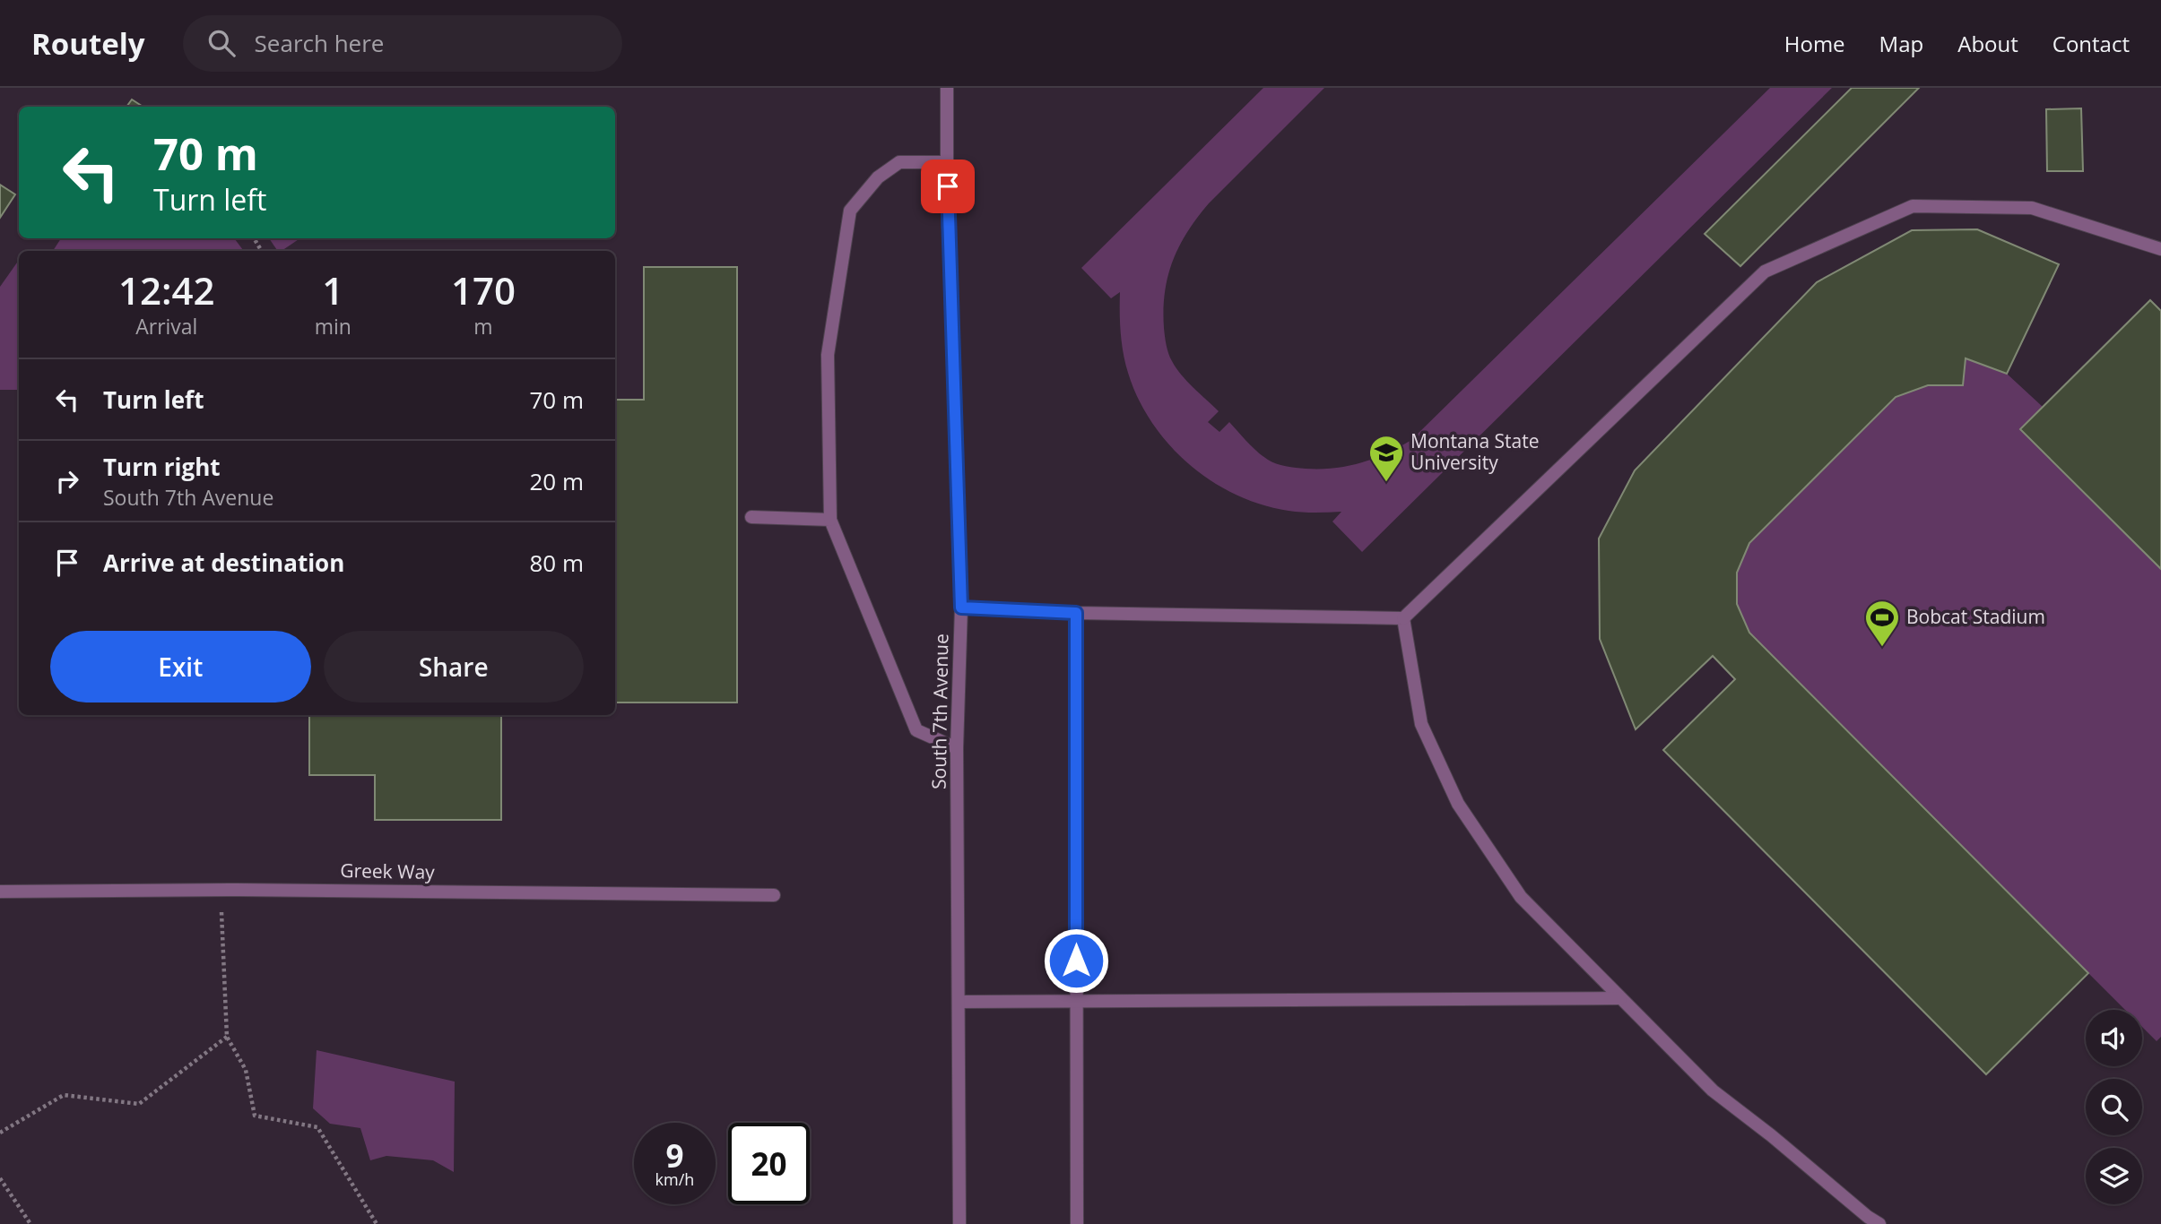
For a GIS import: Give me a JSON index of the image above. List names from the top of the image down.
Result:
{
  "streets": {
    "street": ["South 7th Avenue", "Greek Way"]
  },
  "places": {
    "school or university": ["Montana State University"],
    "sports": ["Bobcat Stadium"]
  },
  "page": {
    "header": "Routely",
    "search": "Search here",
    "nav": [
      "Home",
      "Map",
      "About",
      "Contact"
    ],
    "turn": ["70 m", "Turn left"],
    "eta": [
      "12:42",
      "Arrival",
      "1",
      "min",
      "170",
      "m"
    ],
    "list": [
      {
        "name": "Turn left",
        "value": "70 m"
      },
      {
        "name": "Turn right",
        "note": "South 7th Avenue",
        "value": "20 m"
      },
      {
        "name": "Arrive at destination",
        "value": "80 m"
      }
    ],
    "buttons": ["Exit", "Share"],
    "speed": "9 km/h",
    "limit": "20"
  }
}
